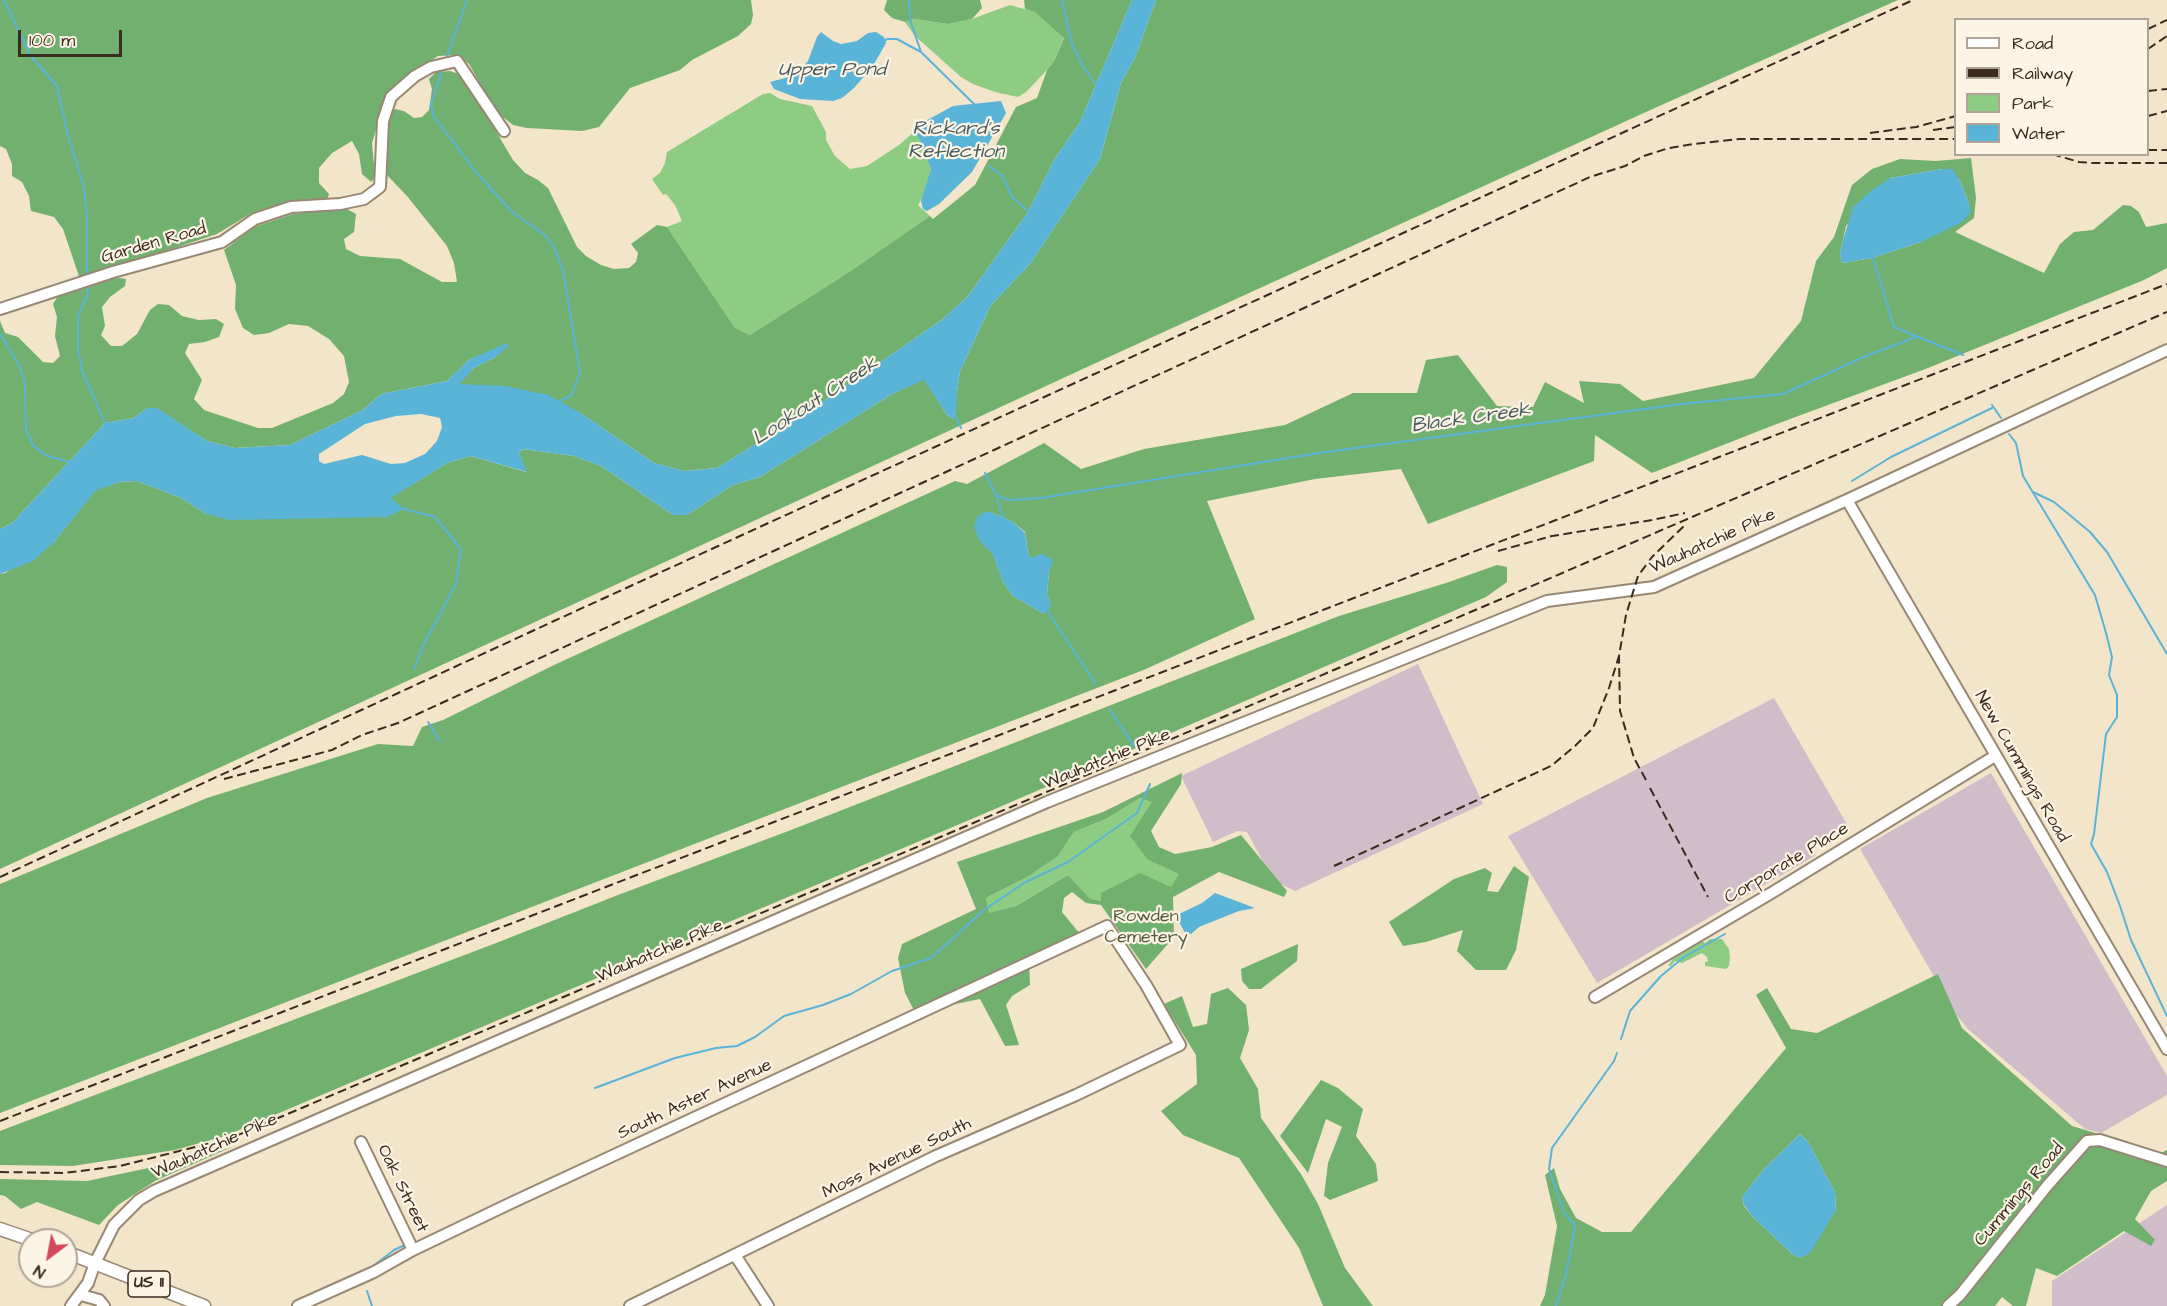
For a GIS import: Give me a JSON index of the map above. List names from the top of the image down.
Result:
{
  "streets": {
    "main road": ["US 11"],
    "street": [
      "Garden Road",
      "Wauhatchie Pike",
      "New Cummings Road",
      "Corporate Place",
      "South Aster Avenue",
      "Moss Avenue South",
      "Oak Street",
      "Cummings Road"
    ]
  },
  "crossings": [
    ["Wauhatchie Pike", "New Cummings Road"],
    ["Wauhatchie Pike", "US 11"],
    ["New Cummings Road", "Corporate Place"],
    ["South Aster Avenue", "Moss Avenue South"],
    ["South Aster Avenue", "Oak Street"]
  ],
  "water": [
    "Upper Pond",
    "Rickard's Reflection",
    "Lookout Creek",
    "Black Creek"
  ],
  "parks": ["Rowden Cemetery"],
  "legend": [
    "Road",
    "Railway",
    "Park",
    "Water"
  ],
  "scale_bar": "100 m",
  "north": "bottom left"
}
